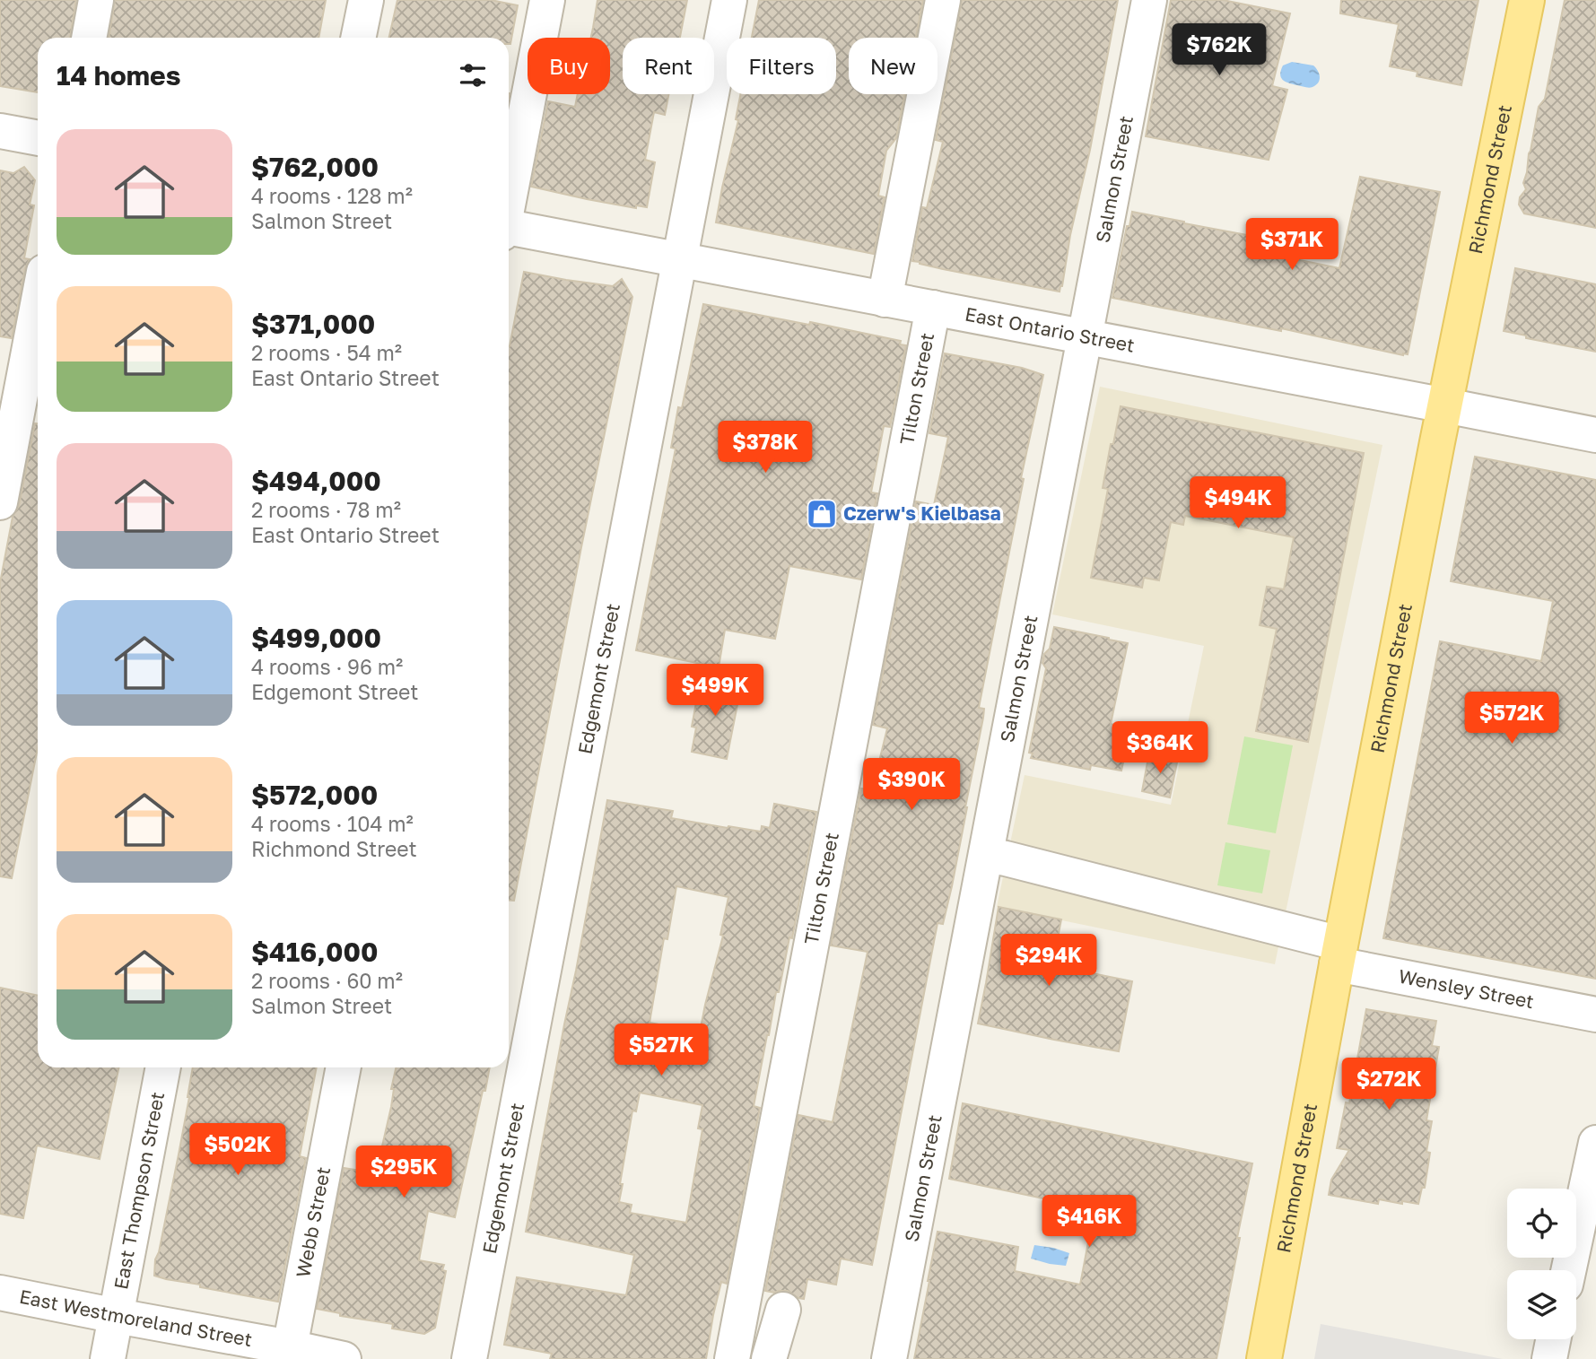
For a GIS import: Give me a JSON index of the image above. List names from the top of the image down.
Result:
{
  "streets": {
    "main road": ["Richmond Street"],
    "street": [
      "Salmon Street",
      "East Ontario Street",
      "Tilton Street",
      "Edgemont Street",
      "Wensley Street",
      "East Thompson Street",
      "Webb Street",
      "East Westmoreland Street"
    ]
  },
  "crossings": [
    ["Salmon Street", "East Ontario Street"],
    ["Salmon Street", "Wensley Street"],
    ["Richmond Street", "East Ontario Street"],
    ["Richmond Street", "Wensley Street"],
    ["East Ontario Street", "Tilton Street"],
    ["East Ontario Street", "Edgemont Street"],
    ["East Thompson Street", "East Westmoreland Street"],
    ["Webb Street", "East Westmoreland Street"]
  ],
  "places": {
    "shop": ["Czerw's Kielbasa"]
  },
  "page": {
    "price": [
      "$762K",
      "$371K",
      "$378K",
      "$494K",
      "$499K",
      "$572K",
      "$364K",
      "$390K",
      "$294K",
      "$527K",
      "$272K",
      "$502K",
      "$295K",
      "$416K"
    ],
    "chip": [
      "Buy",
      "Rent",
      "Filters",
      "New"
    ],
    "heading": "14 homes",
    "list": [
      {
        "name": "$762,000",
        "note": "4 rooms · 128 m² · Salmon Street"
      },
      {
        "name": "$371,000",
        "note": "2 rooms · 54 m² · East Ontario Street"
      },
      {
        "name": "$494,000",
        "note": "2 rooms · 78 m² · East Ontario Street"
      },
      {
        "name": "$499,000",
        "note": "4 rooms · 96 m² · Edgemont Street"
      },
      {
        "name": "$572,000",
        "note": "4 rooms · 104 m² · Richmond Street"
      },
      {
        "name": "$416,000",
        "note": "2 rooms · 60 m² · Salmon Street"
      }
    ]
  }
}
